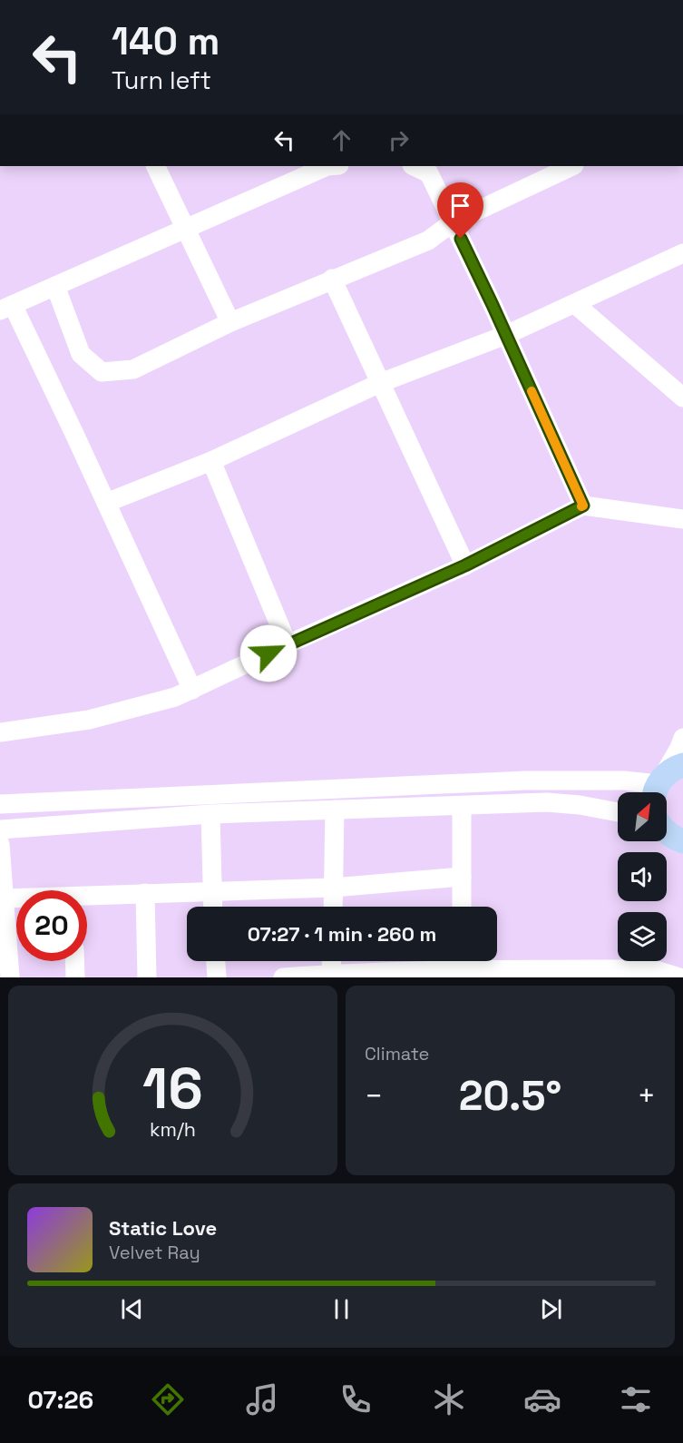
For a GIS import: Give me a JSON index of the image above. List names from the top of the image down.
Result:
{
  "north": "top right",
  "page": {
    "turn": ["140 m", "Turn left"],
    "limit": "20",
    "trip": "07:27 · 1 min · 260 m",
    "tile": "Climate",
    "heat": ["−", "20.5°", "+"],
    "song": ["Static Love", "Velvet Ray"],
    "tabs": "07:26",
    "gauge": ["16", "km/h"]
  }
}
